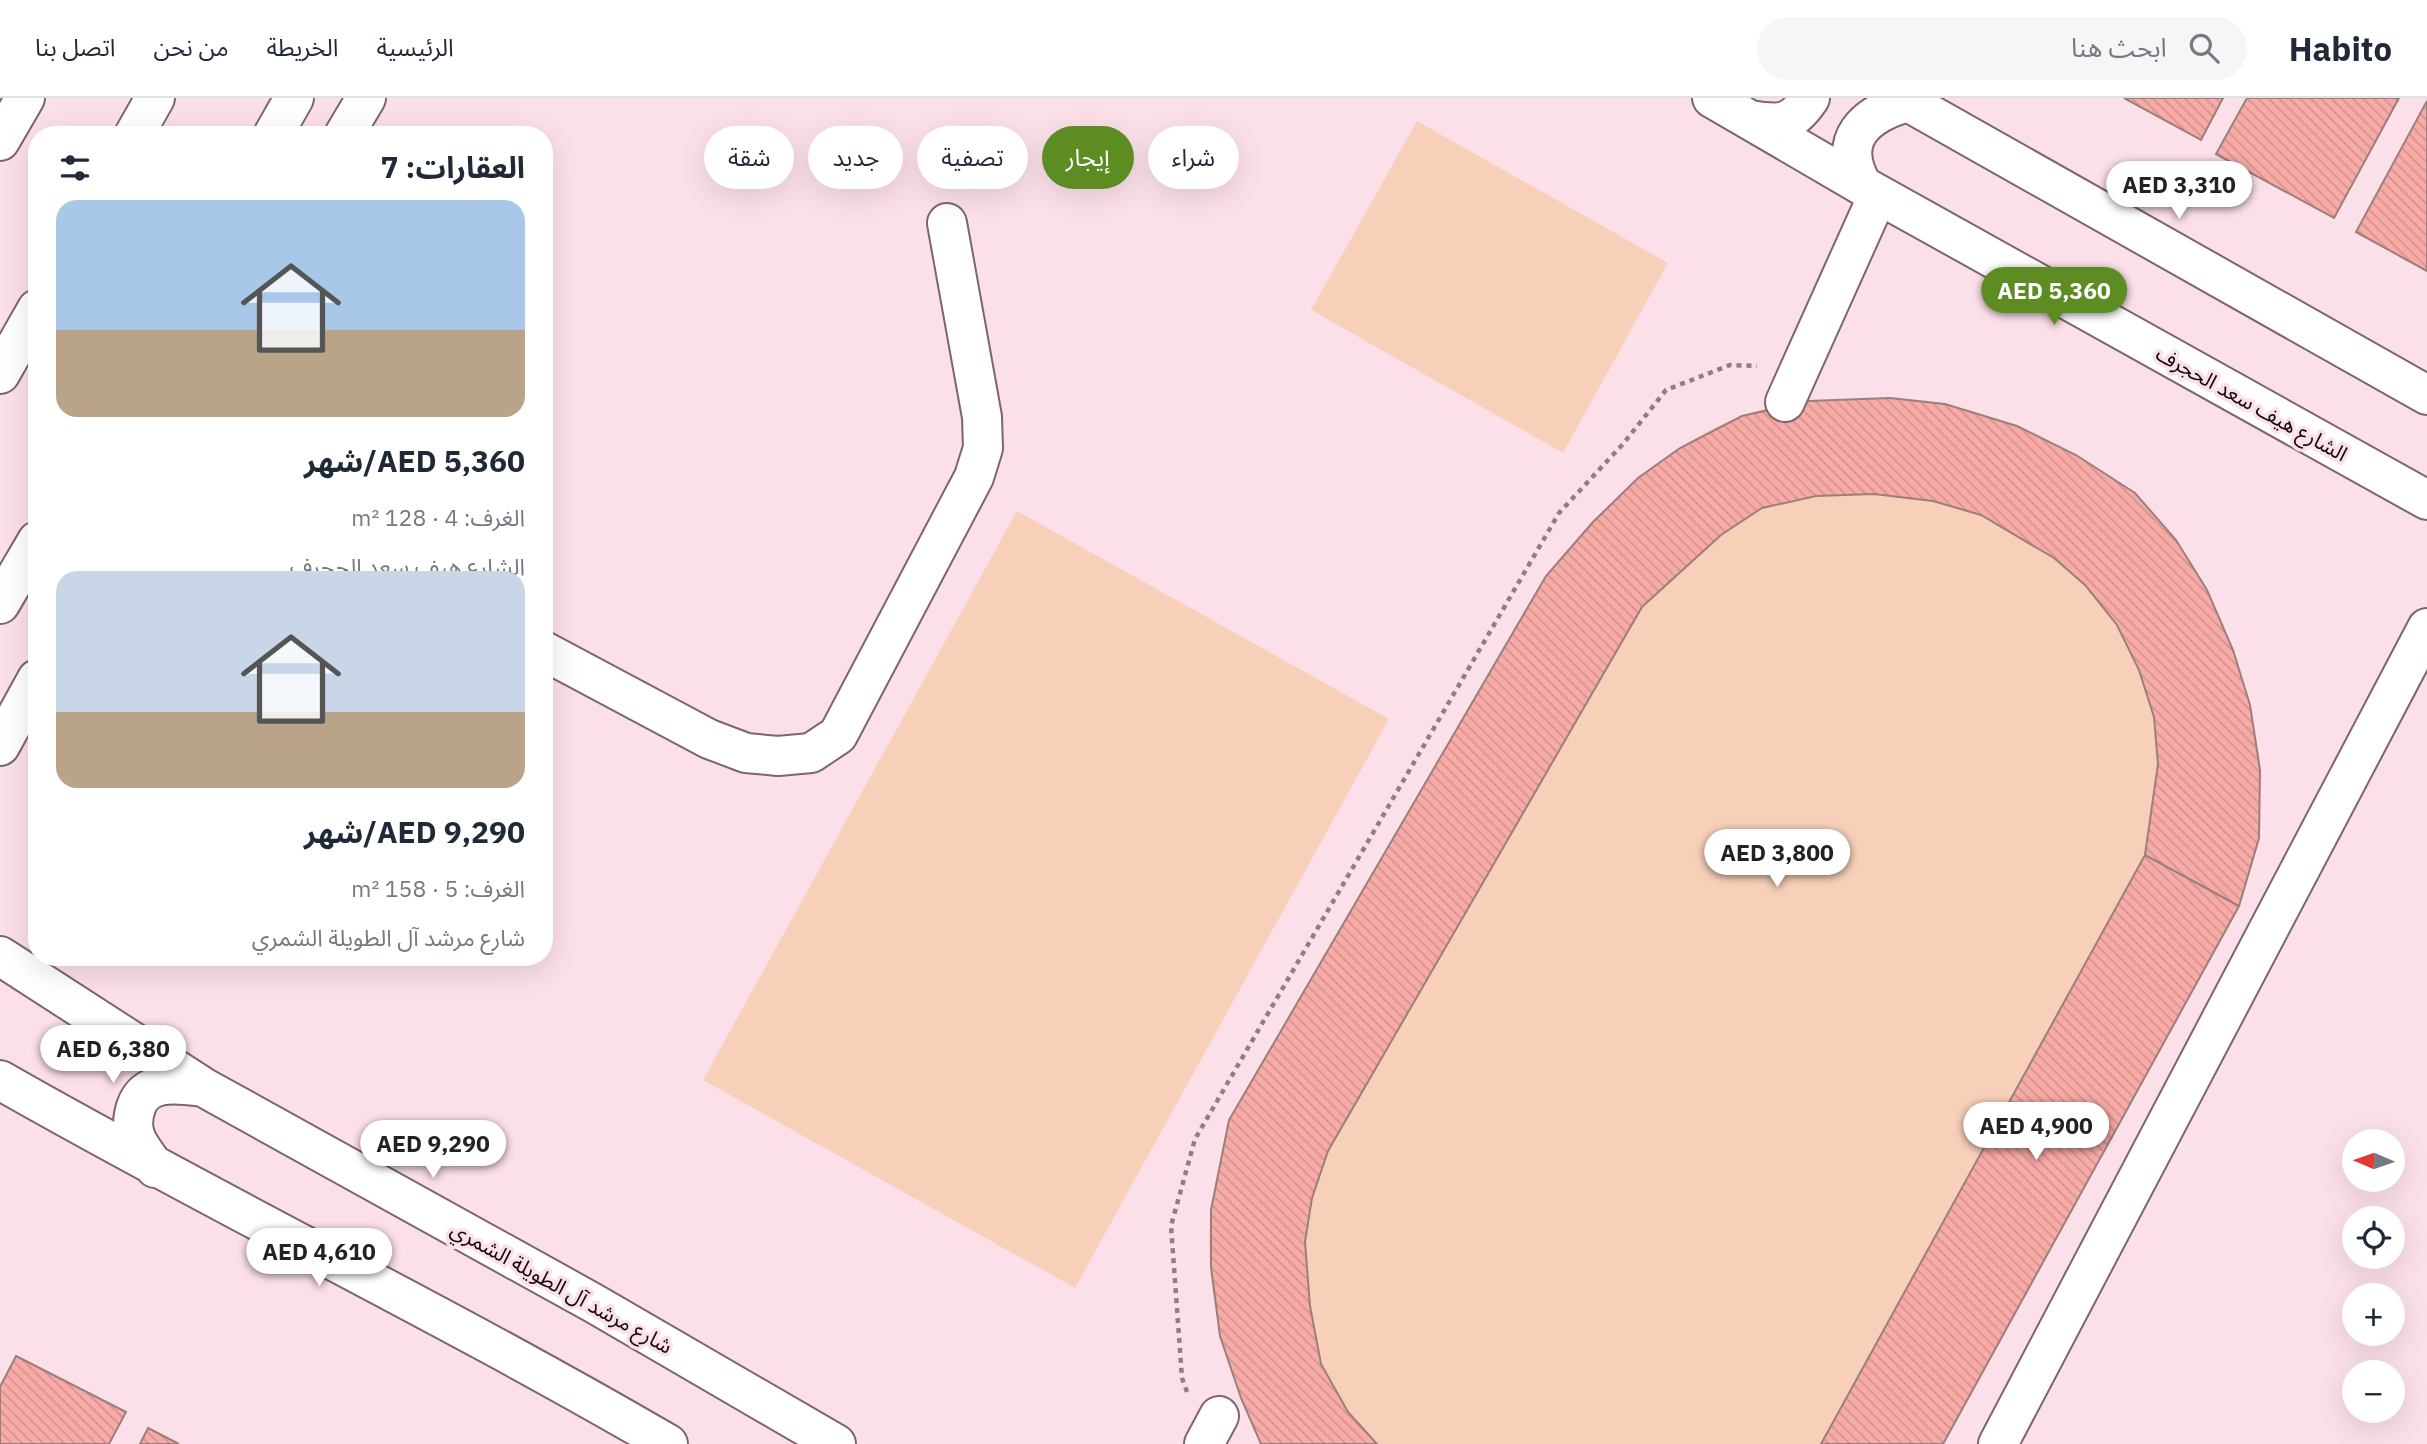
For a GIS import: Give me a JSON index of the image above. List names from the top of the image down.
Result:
{
  "streets": {
    "main road": ["الشارع هيف سعد الحجرف", "شارع مرشد آل الطويلة الشمري"]
  },
  "north": "left",
  "page": {
    "header": "Habito",
    "search": "ابحث هنا",
    "nav": [
      "الرئيسية",
      "الخريطة",
      "من نحن",
      "اتصل بنا"
    ],
    "chip": [
      "شراء",
      "إيجار",
      "تصفية",
      "جديد",
      "شقة"
    ],
    "heading": "العقارات: 7",
    "price": [
      "AED 3,310",
      "AED 5,360",
      "AED 3,800",
      "AED 6,380",
      "AED 4,900",
      "AED 9,290",
      "AED 4,610"
    ],
    "list": [
      {
        "name": "AED 5,360/شهر",
        "note": "الغرف: 4 · 128 m² · الشارع هيف سعد الحجرف"
      },
      {
        "name": "AED 9,290/شهر",
        "note": "الغرف: 5 · 158 m² · شارع مرشد آل الطويلة الشمري"
      }
    ],
    "map_buttons": ["+", "−"]
  }
}
